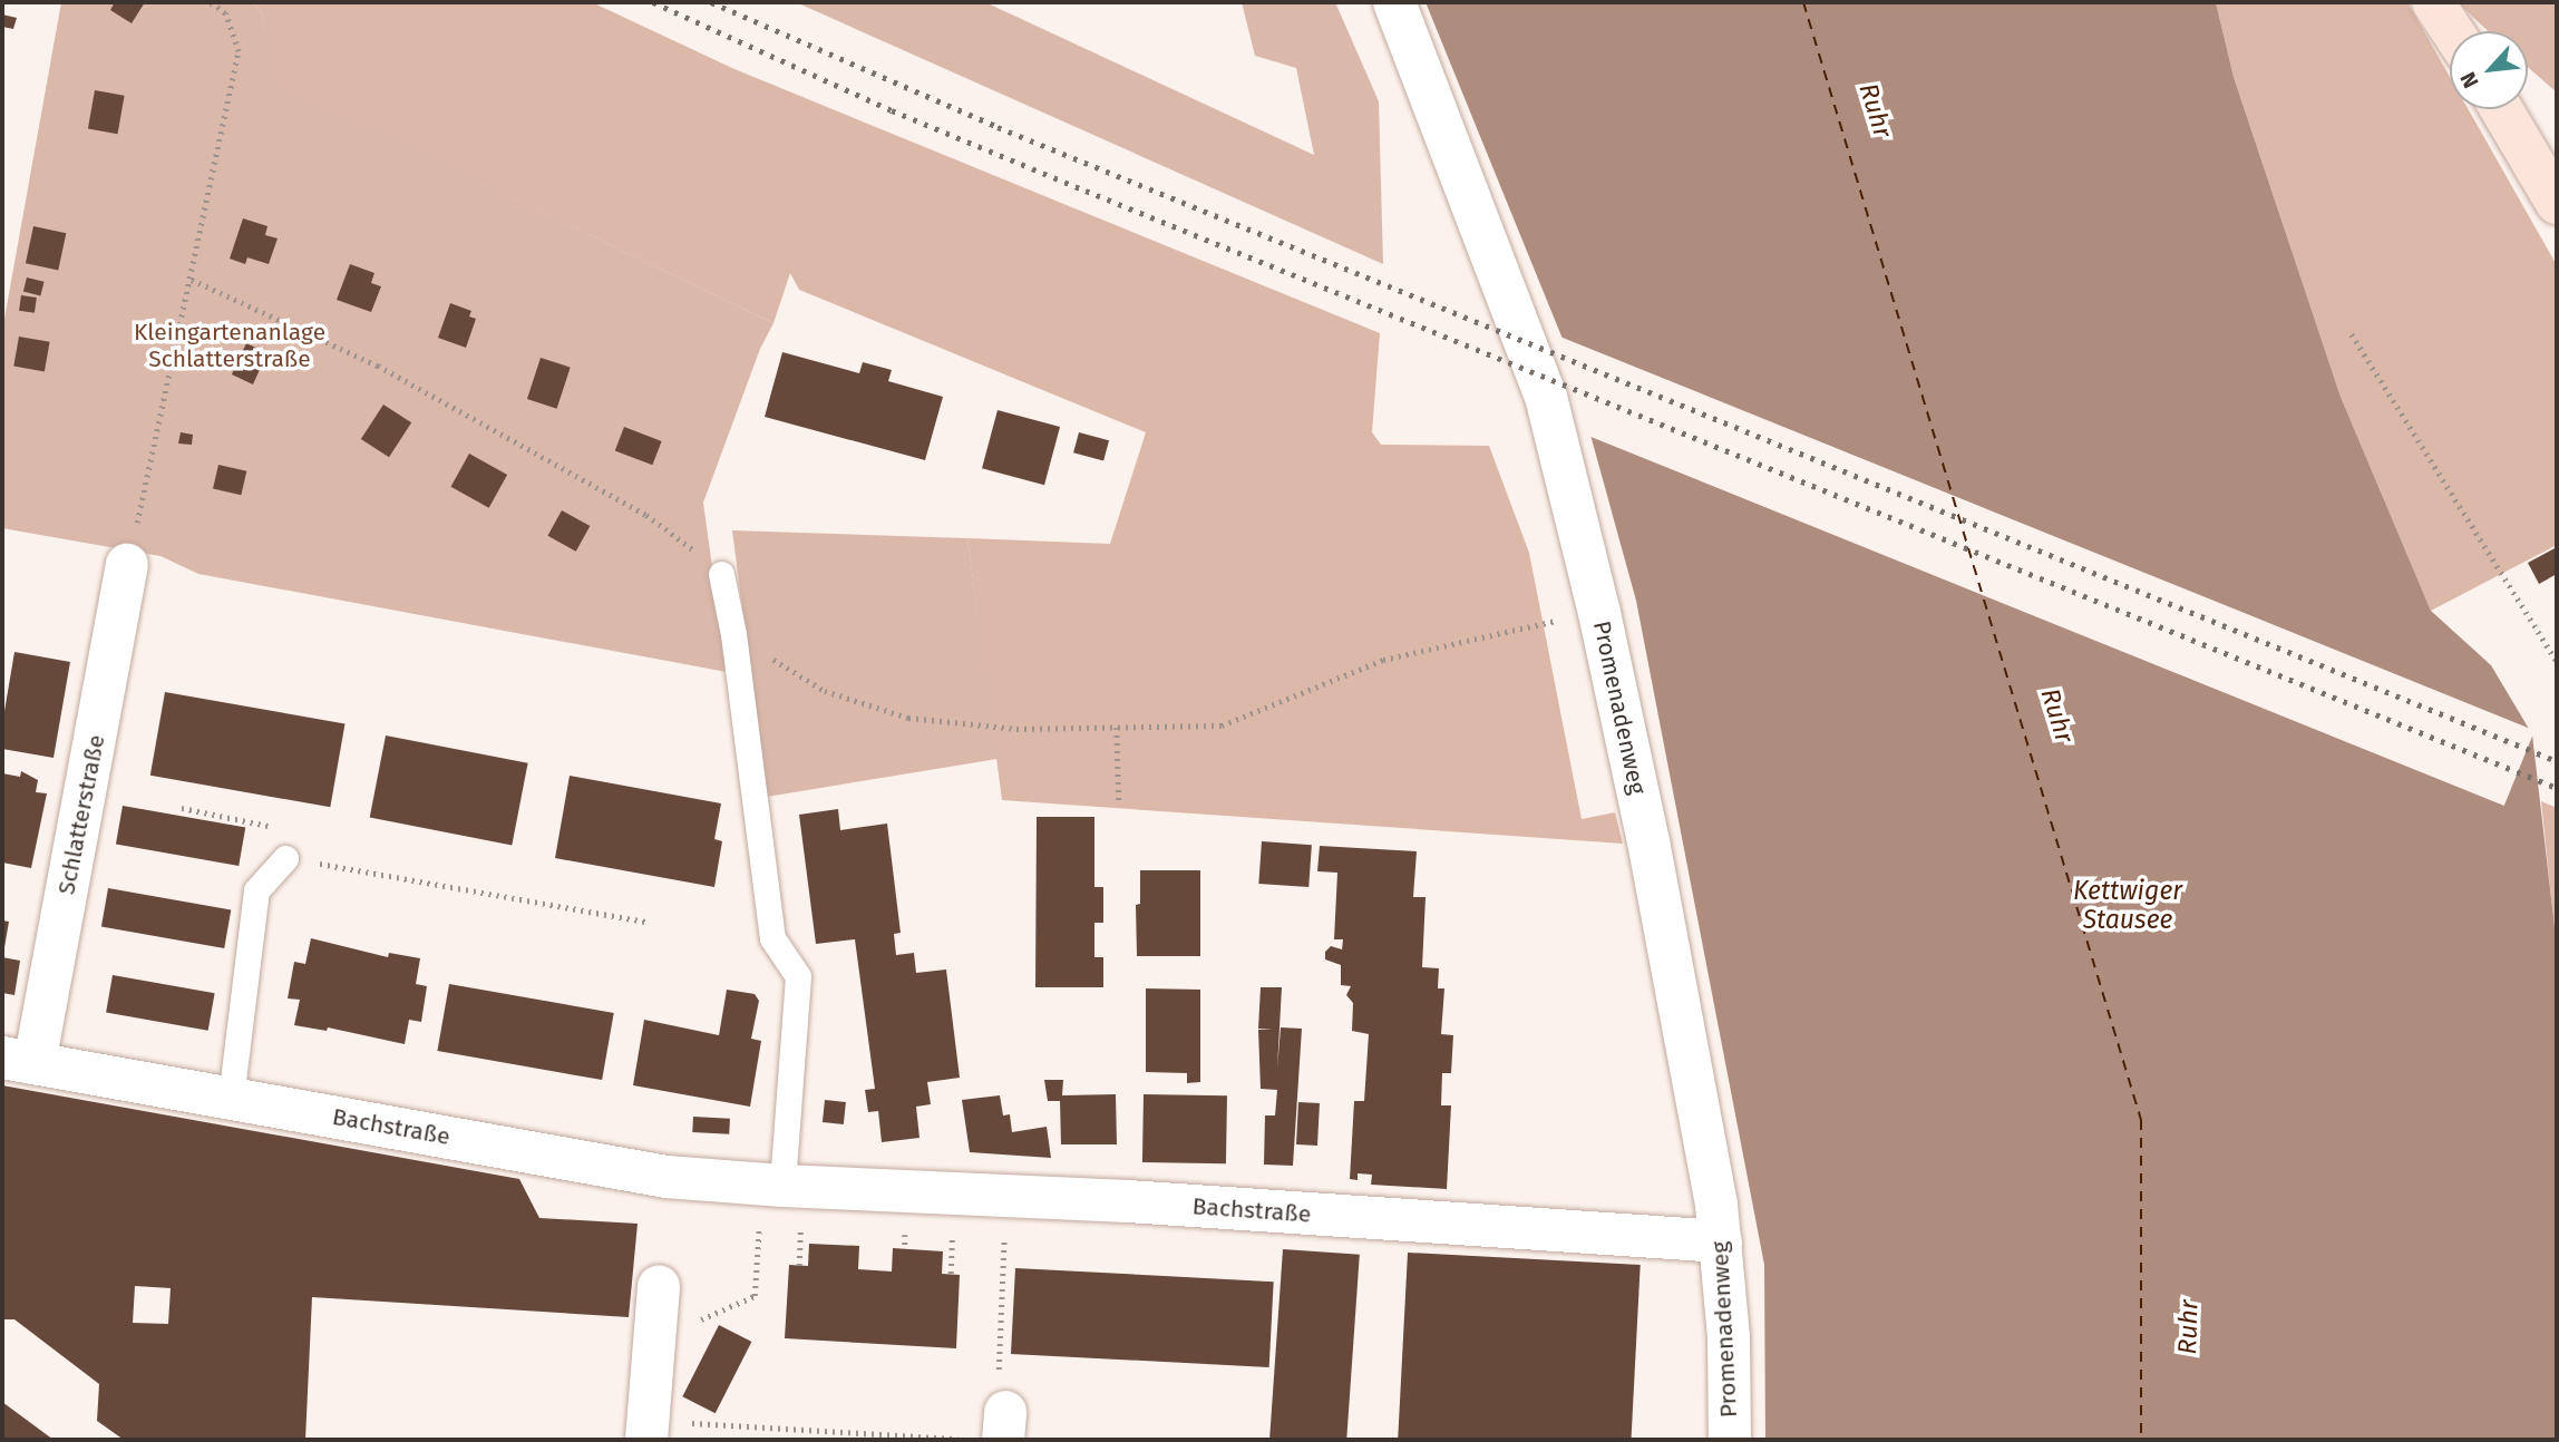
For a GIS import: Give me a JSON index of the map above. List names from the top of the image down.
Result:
{
  "streets": {
    "street": ["Promenadenweg", "Schlatterstraße", "Bachstraße"]
  },
  "crossings": [
    ["Promenadenweg", "Bachstraße"],
    ["Schlatterstraße", "Bachstraße"]
  ],
  "water": ["Ruhr", "Kettwiger Stausee"],
  "parks": ["Kleingartenanlage Schlatterstraße"],
  "north": "bottom left"
}
